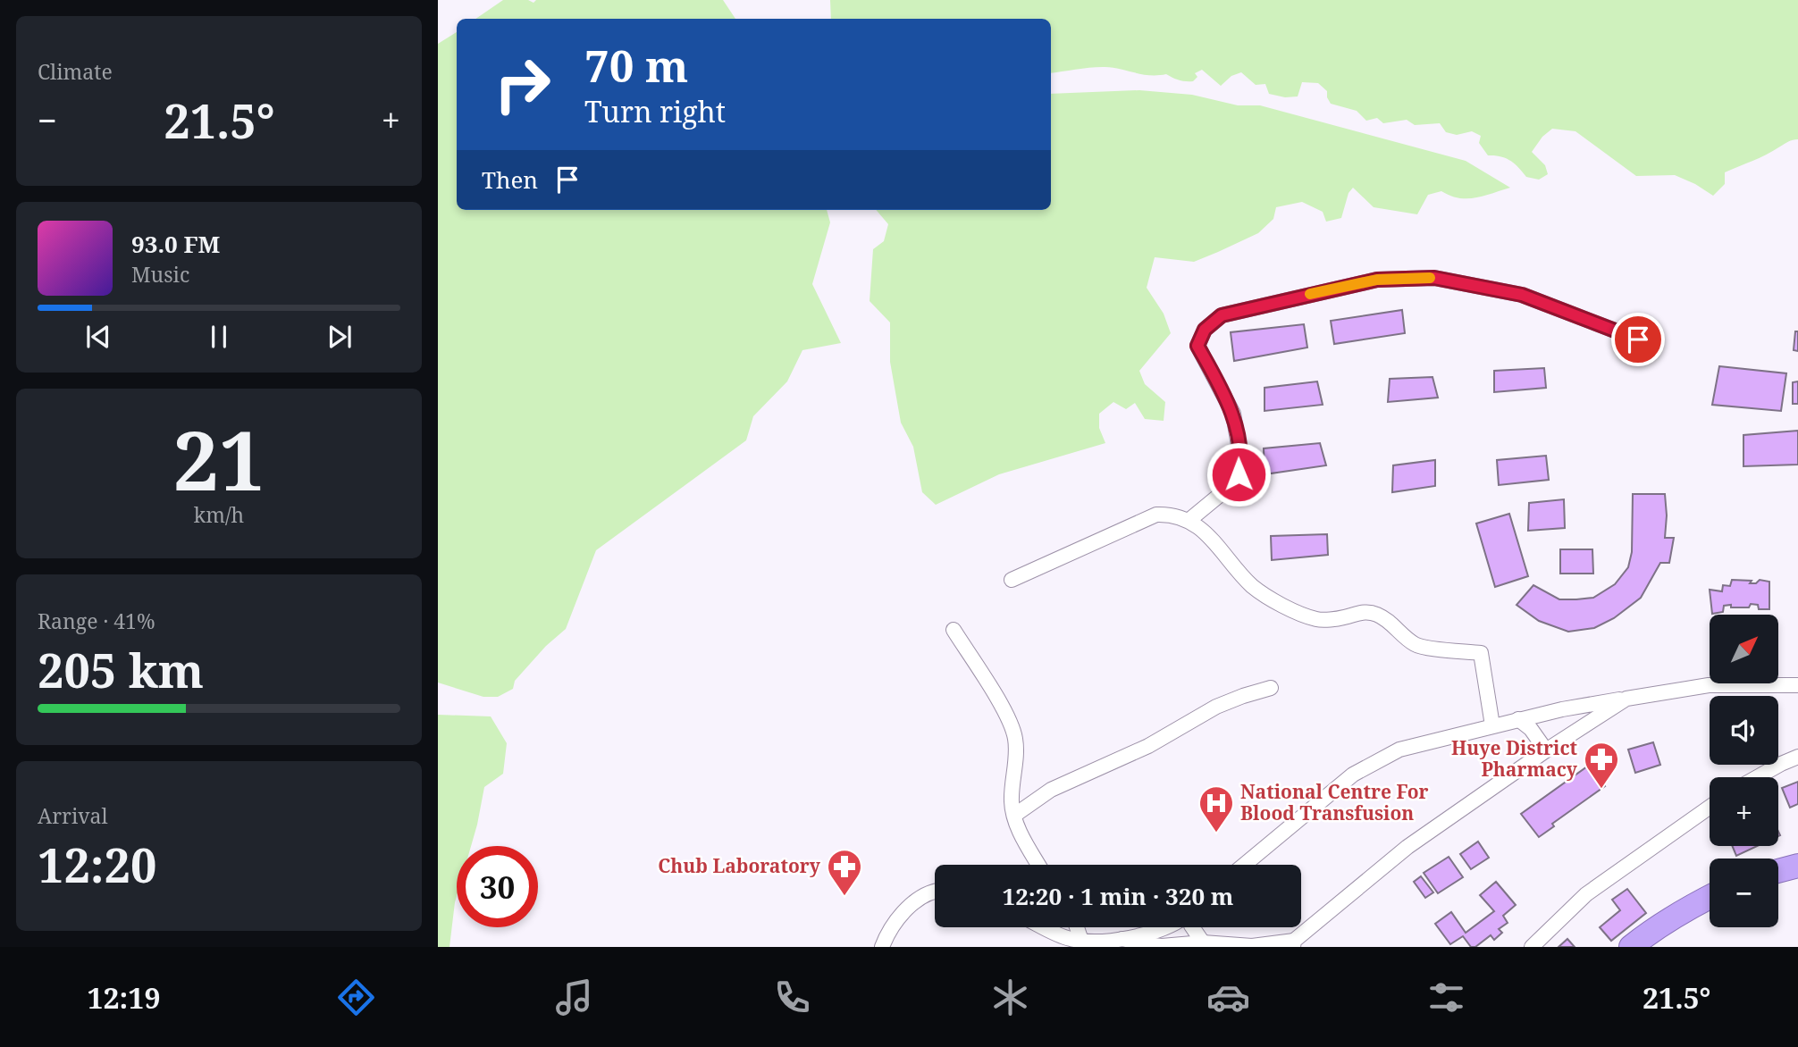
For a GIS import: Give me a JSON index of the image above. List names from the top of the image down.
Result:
{
  "places": {
    "pharmacy": ["Huye District Pharmacy", "Chub Laboratory"],
    "hospital": ["National Centre For Blood Transfusion"]
  },
  "north": "top right",
  "page": {
    "tile": [
      "Climate",
      ["21", "km/h"],
      ["Range · 41%", "205 km"],
      ["Arrival", "12:20"]
    ],
    "turn": ["70 m", "Turn right"],
    "heat": ["−", "21.5°", "+"],
    "then": "Then",
    "song": ["93.0 FM", "Music"],
    "map_buttons": ["+", "−"],
    "limit": "30",
    "trip": "12:20 · 1 min · 320 m",
    "tabs": ["12:19", "21.5°"]
  }
}
